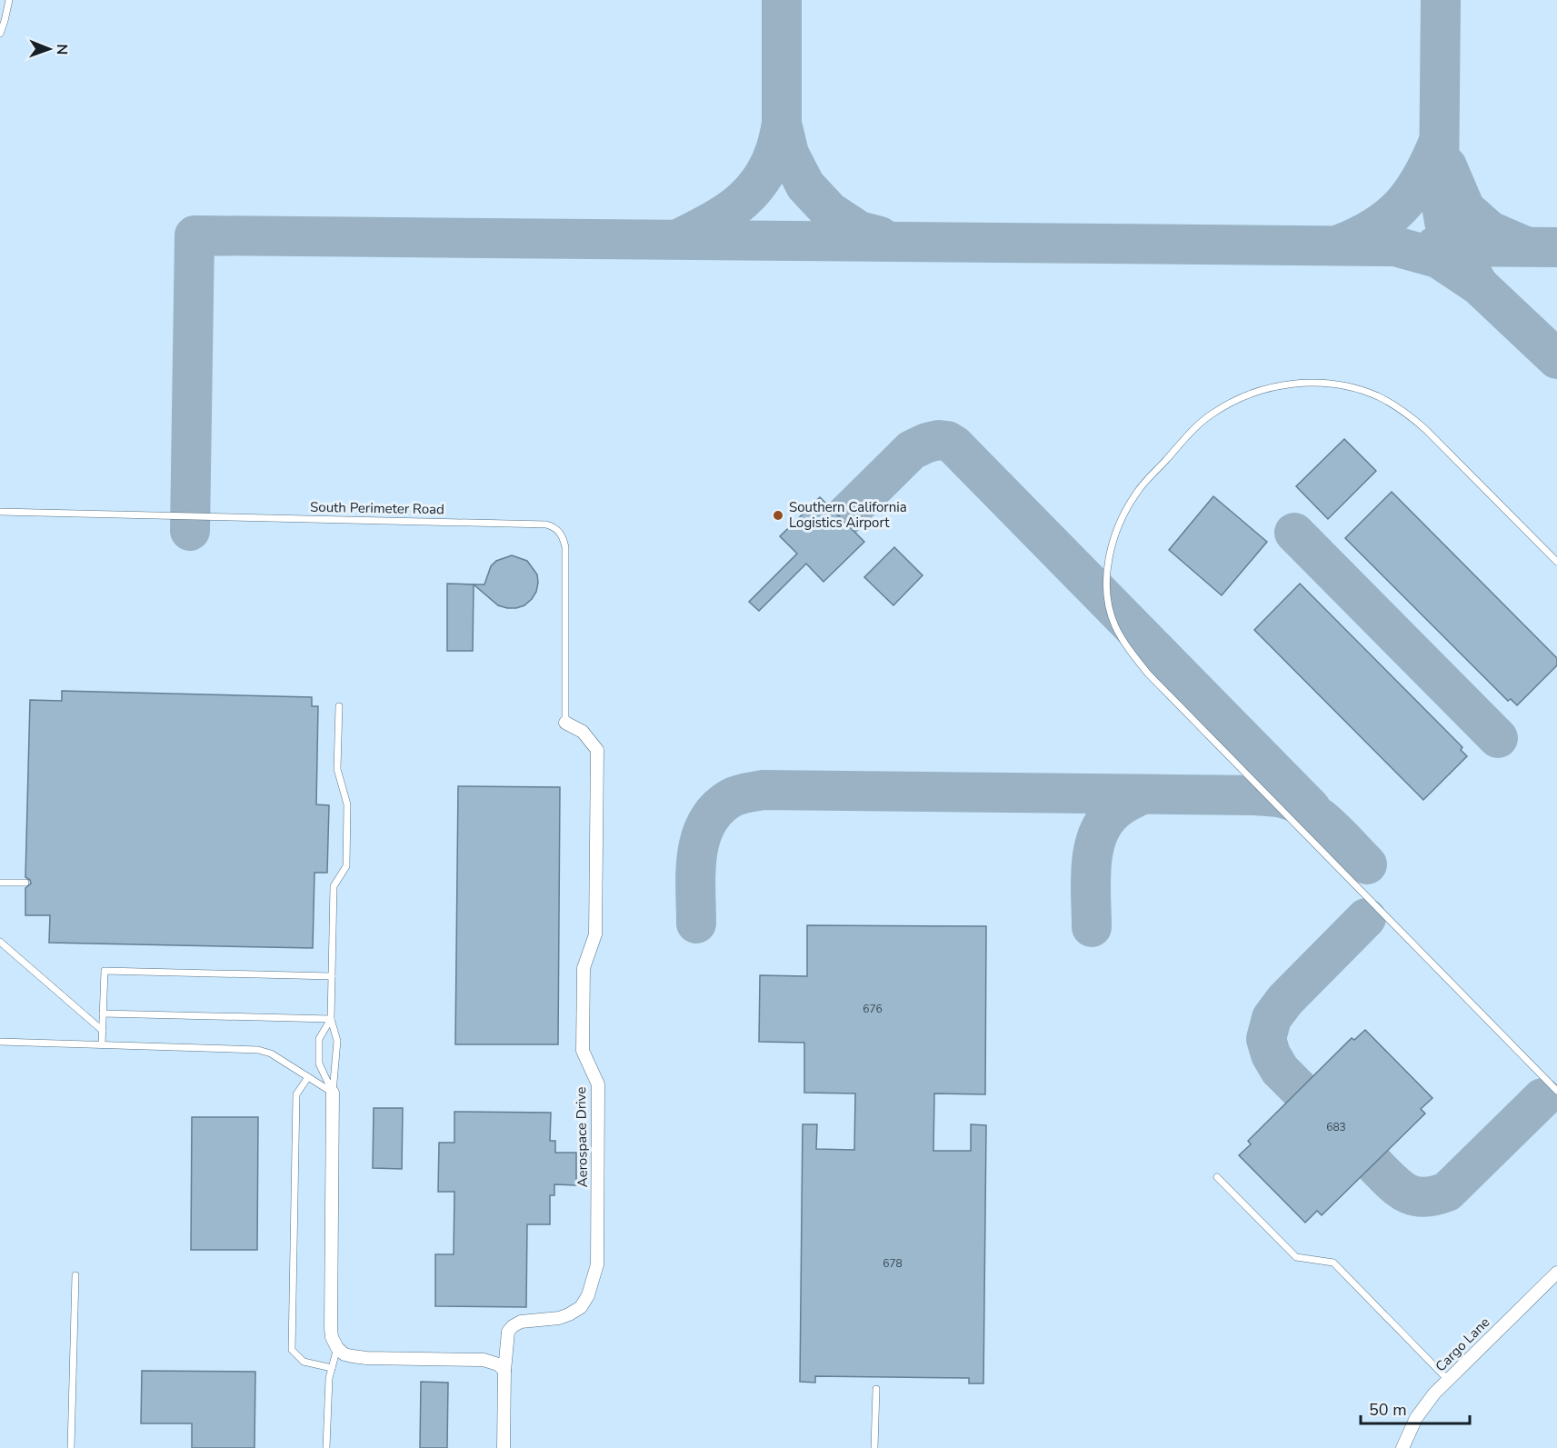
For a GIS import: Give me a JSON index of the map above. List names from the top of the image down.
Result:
{
  "streets": {
    "street": ["Aerospace Drive", "Cargo Lane"],
    "lane": ["South Perimeter Road"]
  },
  "crossings": [
    ["South Perimeter Road", "Aerospace Drive"]
  ],
  "places": ["Southern California Logistics Airport"],
  "house_numbers": ["676", "683", "678"],
  "scale_bar": "50 m",
  "north": "right"
}
